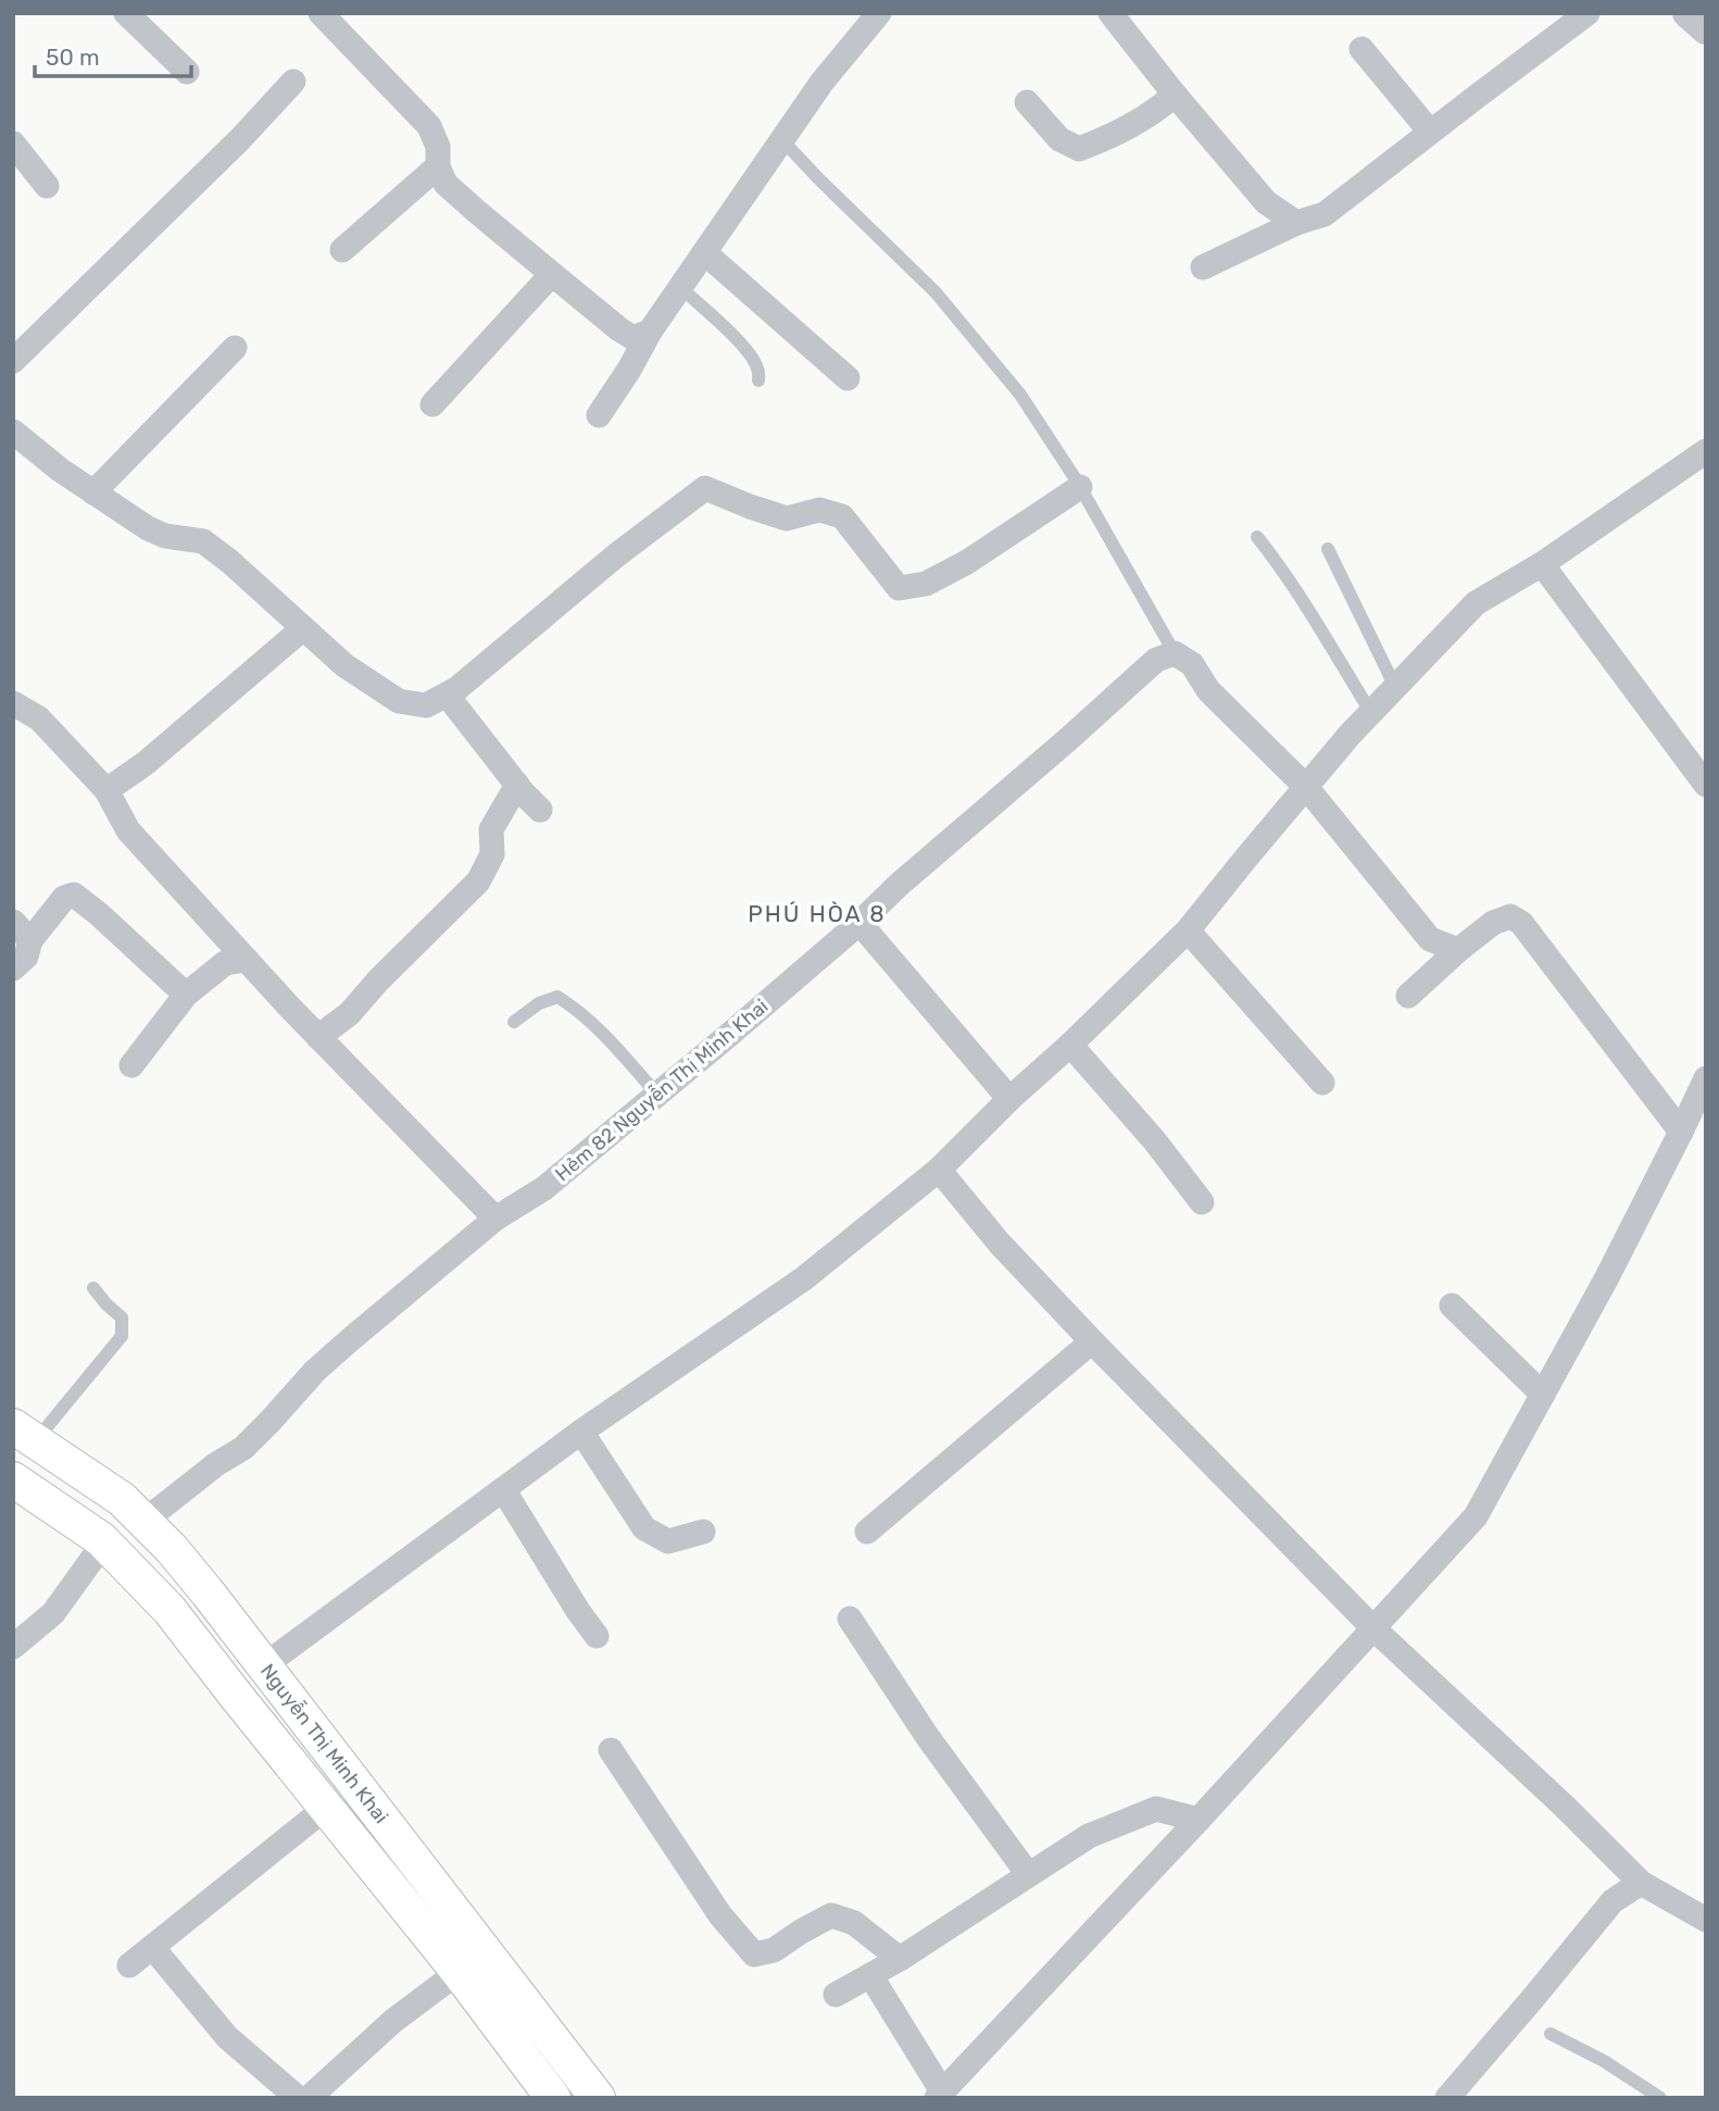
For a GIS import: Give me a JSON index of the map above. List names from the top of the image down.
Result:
{
  "streets": {
    "main road": ["Nguyễn Thị Minh Khai"],
    "street": ["Hẻm 82 Nguyễn Thị Minh Khai"]
  },
  "crossings": [
    ["Hẻm 82 Nguyễn Thị Minh Khai", "Nguyễn Thị Minh Khai"]
  ],
  "districts": ["PHÚ HÒA 8"],
  "scale_bar": "50 m"
}
